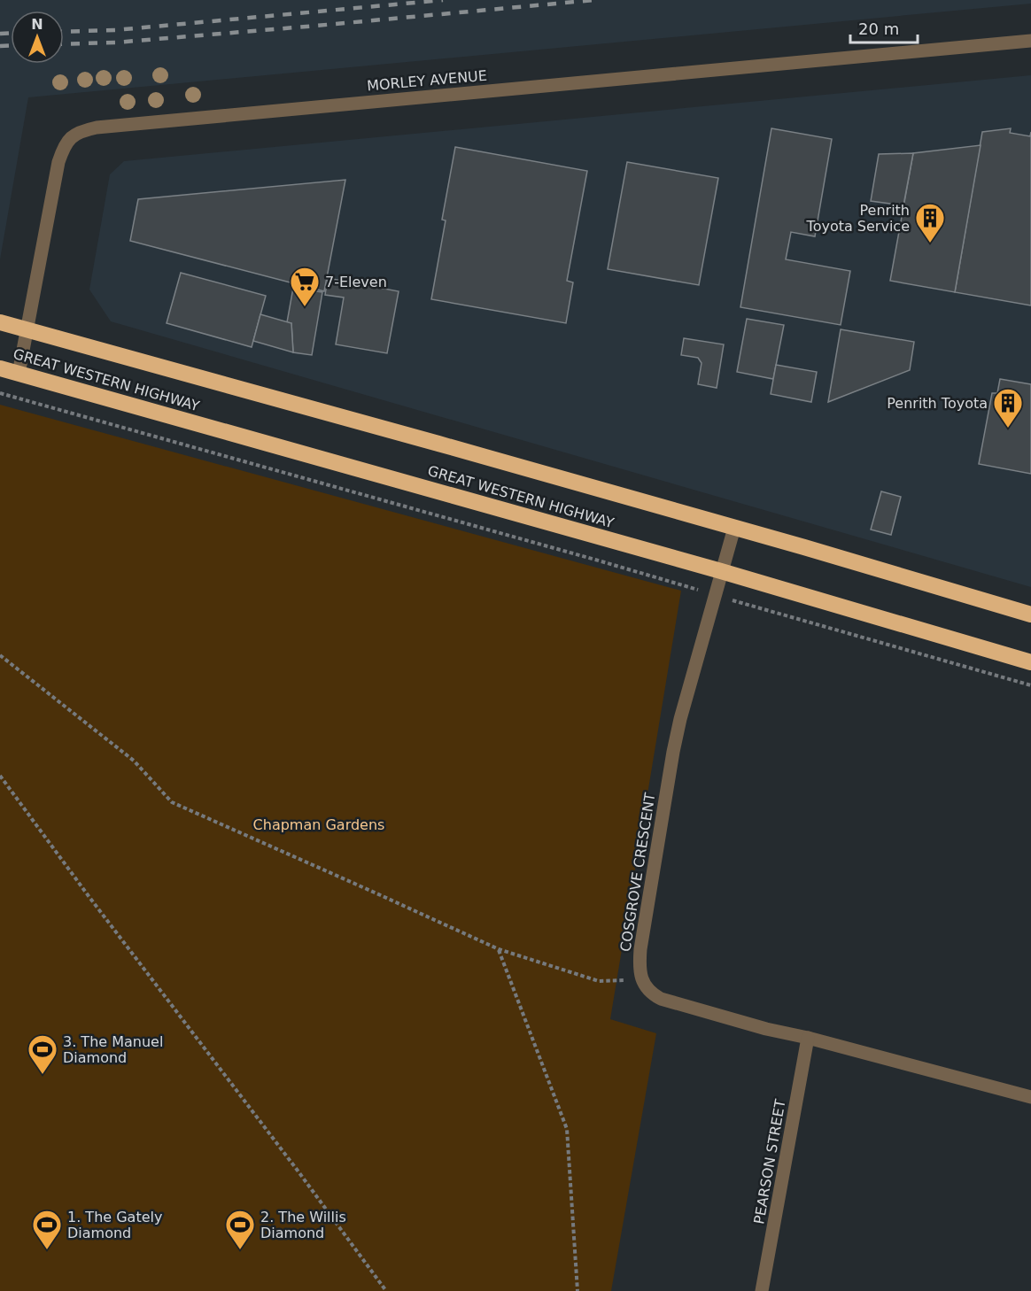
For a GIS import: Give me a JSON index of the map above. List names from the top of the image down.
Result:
{
  "streets": {
    "highway": ["GREAT WESTERN HIGHWAY"],
    "street": ["MORLEY AVENUE", "COSGROVE CRESCENT", "PEARSON STREET"]
  },
  "crossings": [
    ["MORLEY AVENUE", "GREAT WESTERN HIGHWAY"],
    ["GREAT WESTERN HIGHWAY", "COSGROVE CRESCENT"],
    ["COSGROVE CRESCENT", "PEARSON STREET"]
  ],
  "parks": ["Chapman Gardens"],
  "places": {
    "building": ["Penrith Toyota Service", "Penrith Toyota"],
    "supermarket": ["7-Eleven"],
    "sports": ["3. The Manuel Diamond", "1. The Gately Diamond", "2. The Willis Diamond"]
  },
  "scale_bar": "20 m",
  "north": "top"
}
